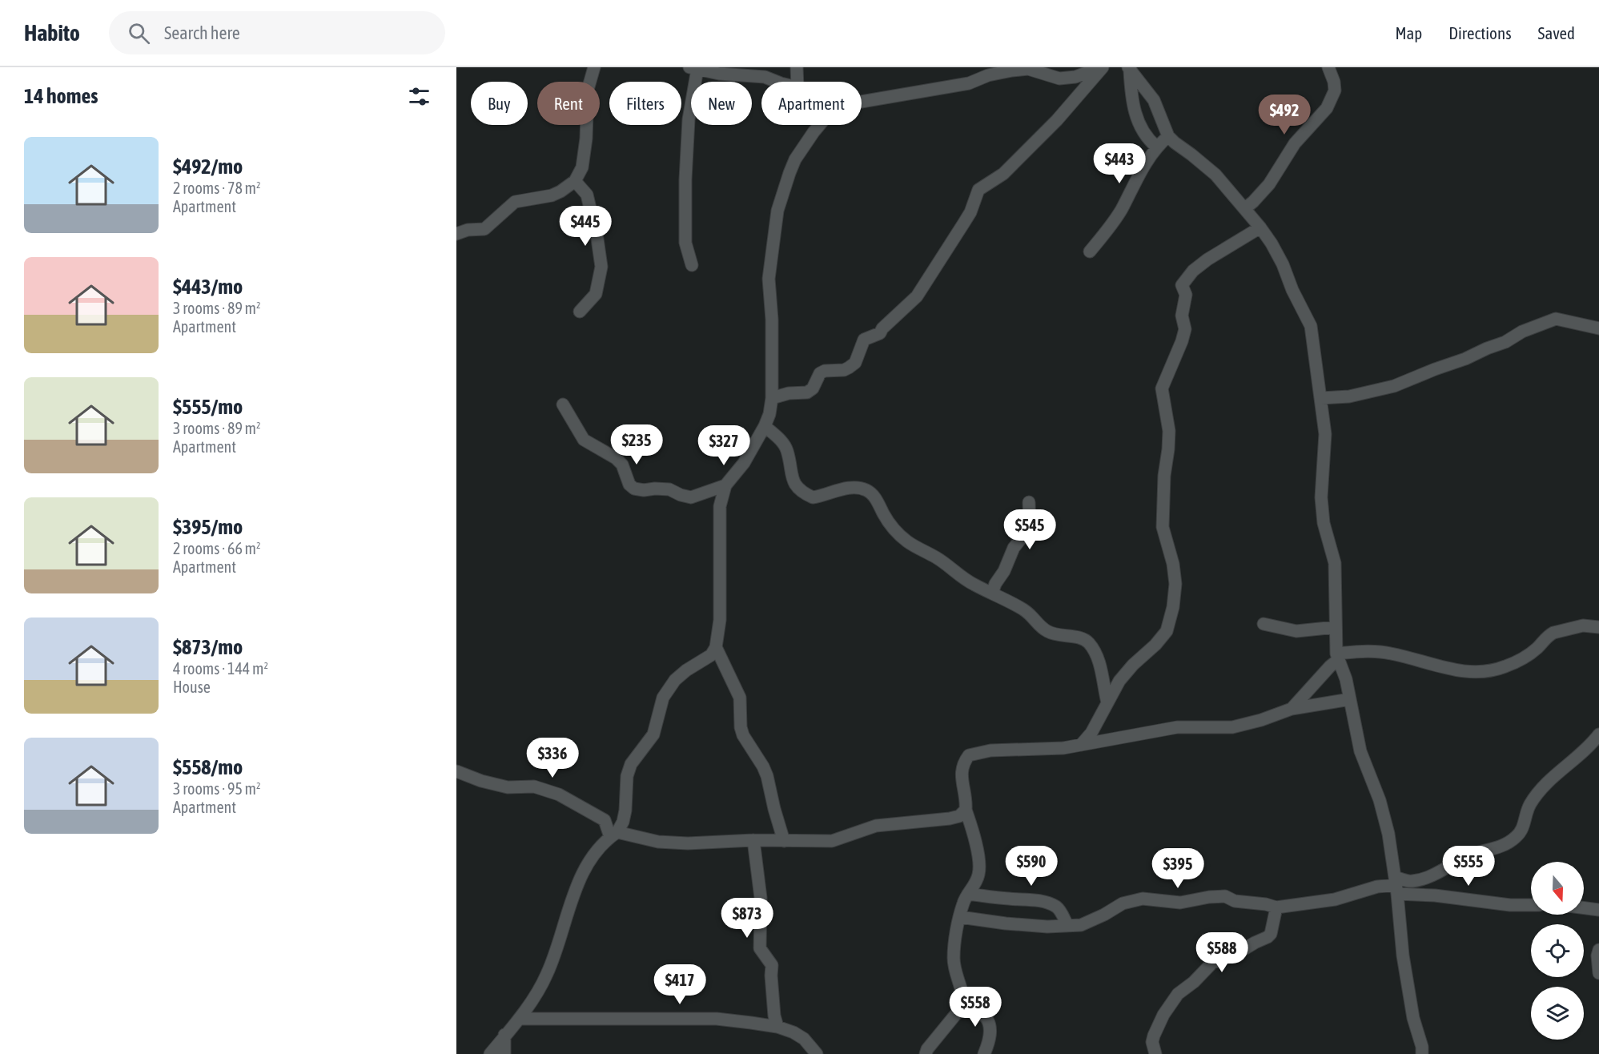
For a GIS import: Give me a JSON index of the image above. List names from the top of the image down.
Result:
{
  "north": "bottom",
  "page": {
    "header": "Habito",
    "search": "Search here",
    "nav": ["Map", "Directions", "Saved"],
    "heading": "14 homes",
    "chip": [
      "Buy",
      "Rent",
      "Filters",
      "New",
      "Apartment"
    ],
    "price": [
      "$492",
      "$443",
      "$445",
      "$235",
      "$327",
      "$545",
      "$336",
      "$590",
      "$555",
      "$395",
      "$873",
      "$588",
      "$417",
      "$558"
    ],
    "list": [
      {
        "name": "$492/mo",
        "note": "2 rooms · 78 m² · Apartment"
      },
      {
        "name": "$443/mo",
        "note": "3 rooms · 89 m² · Apartment"
      },
      {
        "name": "$555/mo",
        "note": "3 rooms · 89 m² · Apartment"
      },
      {
        "name": "$395/mo",
        "note": "2 rooms · 66 m² · Apartment"
      },
      {
        "name": "$873/mo",
        "note": "4 rooms · 144 m² · House"
      },
      {
        "name": "$558/mo",
        "note": "3 rooms · 95 m² · Apartment"
      }
    ]
  }
}
